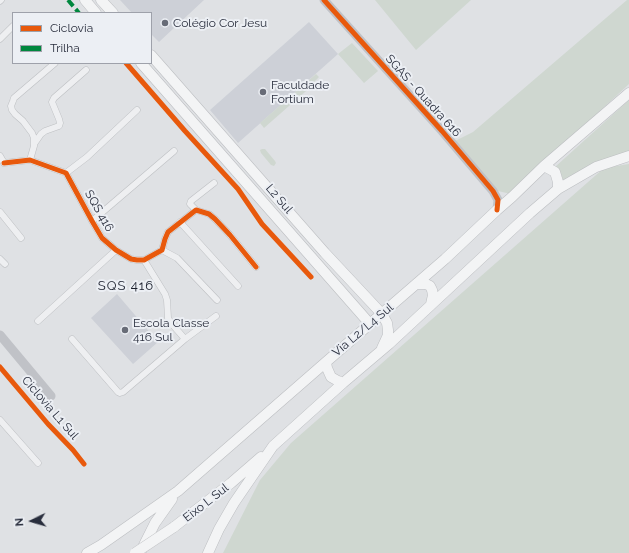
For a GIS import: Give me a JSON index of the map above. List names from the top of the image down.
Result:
{
  "streets": {
    "main road": ["L2 Sul", "Via L2/L4 Sul", "Eixo L Sul"],
    "street": ["SGAS - Quadra 616", "SQS 416"],
    "cycle path": ["Ciclovia L1 Sul"]
  },
  "crossings": [
    ["SGAS - Quadra 616", "Via L2/L4 Sul"],
    ["L2 Sul", "Via L2/L4 Sul"]
  ],
  "districts": ["SQS 416"],
  "places": ["Colégio Cor Jesu", "Faculdade Fortium", "Escola Classe 416 Sul"],
  "legend": ["Ciclovia", "Trilha"],
  "north": "left"
}
